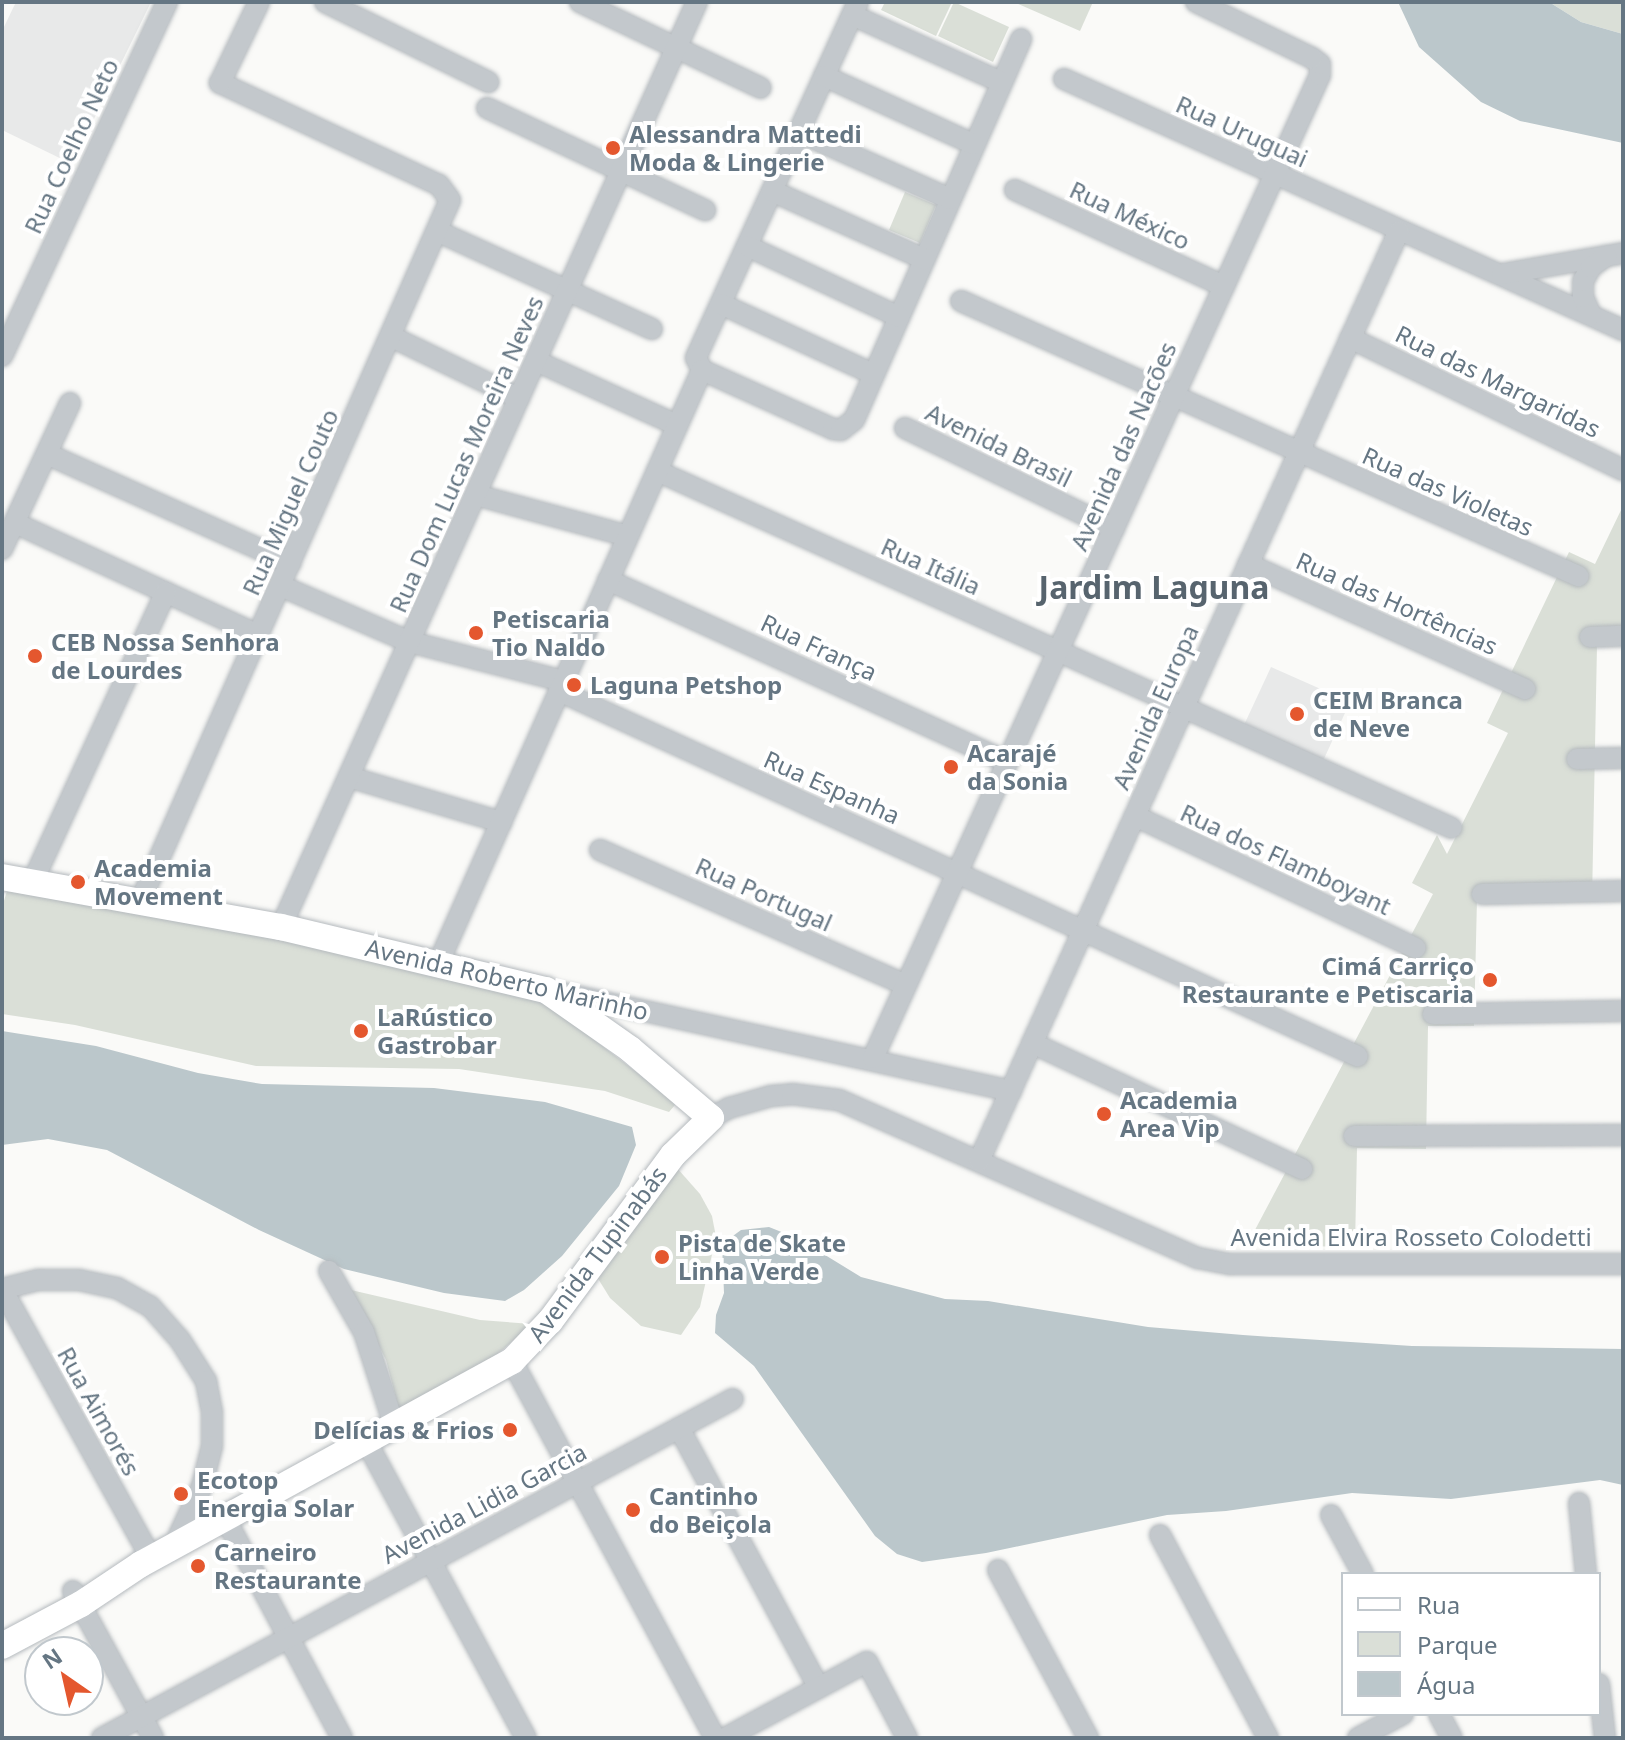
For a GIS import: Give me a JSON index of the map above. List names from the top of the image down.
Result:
{
  "streets": {
    "main road": ["Avenida Roberto Marinho", "Avenida Tupinabás"],
    "street": [
      "Rua Uruguai",
      "Rua Coelho Neto",
      "Rua México",
      "Rua das Margaridas",
      "Avenida Brasil",
      "Avenida das Nacões",
      "Rua Dom Lucas Moreira Neves",
      "Rua das Violetas",
      "Rua Miguel Couto",
      "Rua Itália",
      "Rua das Hortências",
      "Rua França",
      "Avenida Europa",
      "Rua Espanha",
      "Rua dos Flamboyant",
      "Rua Portugal",
      "Avenida Elvira Rosseto Colodetti",
      "Rua Aimorés",
      "Avenida Lidia Garcia"
    ]
  },
  "crossings": [
    ["Rua Uruguai", "Avenida das Nacões"],
    ["Rua Uruguai", "Avenida Europa"],
    ["Rua México", "Avenida das Nacões"],
    ["Rua das Margaridas", "Avenida Europa"],
    ["Avenida Brasil", "Avenida das Nacões"],
    ["Avenida das Nacões", "Rua das Violetas"],
    ["Avenida das Nacões", "Rua Itália"],
    ["Avenida das Nacões", "Rua França"],
    ["Avenida das Nacões", "Rua Espanha"],
    ["Avenida das Nacões", "Rua Portugal"],
    ["Avenida das Nacões", "Avenida Roberto Marinho"],
    ["Rua Dom Lucas Moreira Neves", "Rua Espanha"],
    ["Rua Dom Lucas Moreira Neves", "Avenida Roberto Marinho"],
    ["Rua das Violetas", "Avenida Europa"],
    ["Rua Miguel Couto", "Rua Espanha"],
    ["Rua Miguel Couto", "Avenida Roberto Marinho"],
    ["Rua Itália", "Avenida Europa"],
    ["Rua das Hortências", "Avenida Europa"],
    ["Avenida Europa", "Rua Espanha"],
    ["Avenida Europa", "Rua dos Flamboyant"],
    ["Avenida Europa", "Avenida Roberto Marinho"],
    ["Avenida Europa", "Avenida Elvira Rosseto Colodetti"],
    ["Avenida Europa", "Avenida Tupinabás"],
    ["Avenida Elvira Rosseto Colodetti", "Avenida Tupinabás"],
    ["Avenida Tupinabás", "Rua Aimorés"]
  ],
  "districts": ["Jardim Laguna"],
  "places": [
    "Alessandra Mattedi Moda & Lingerie",
    "Petiscaria Tio Naldo",
    "CEB Nossa Senhora de Lourdes",
    "Laguna Petshop",
    "CEIM Branca de Neve",
    "Acarajé da Sonia",
    "Academia Movement",
    "Cimá Carriço Restaurante e Petiscaria",
    "LaRústico Gastrobar",
    "Academia Area Vip",
    "Pista de Skate Linha Verde",
    "Delícias & Frios",
    "Ecotop Energia Solar",
    "Cantinho do Beiçola",
    "Carneiro Restaurante"
  ],
  "legend": ["Rua", "Parque", "Água"],
  "north": "top left"
}
